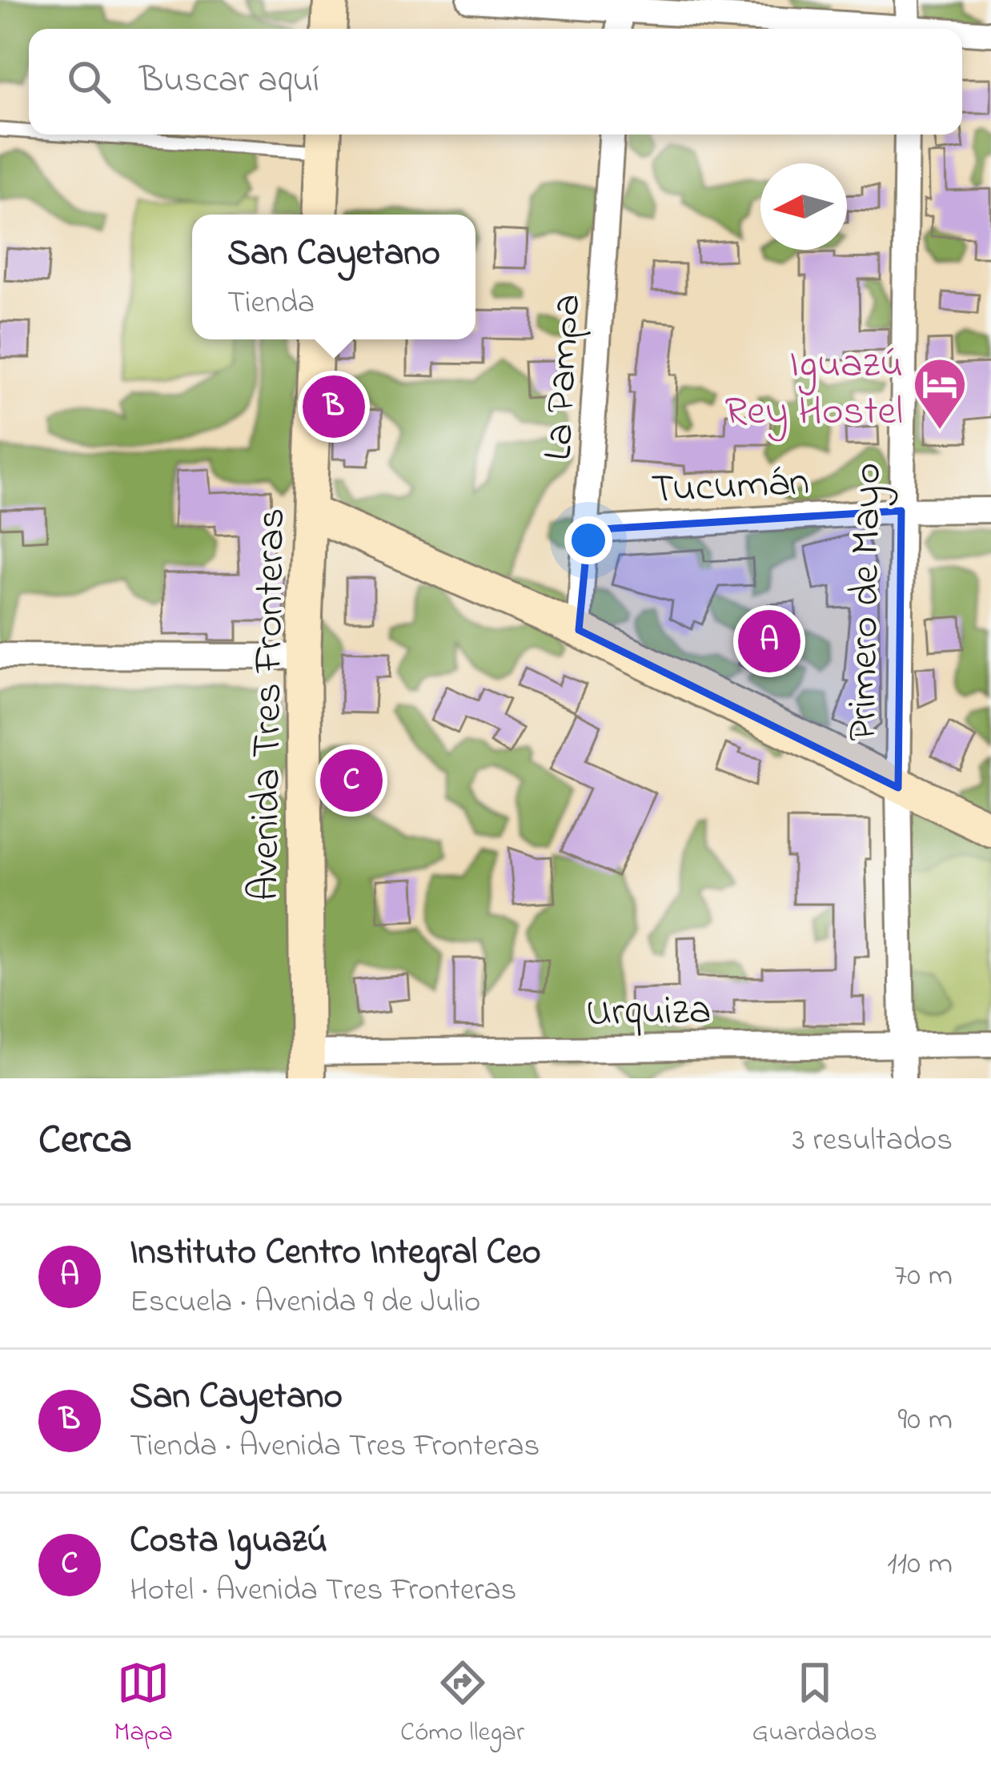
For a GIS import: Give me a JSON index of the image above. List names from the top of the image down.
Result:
{
  "streets": {
    "main road": ["Avenida Tres Fronteras"],
    "street": [
      "La Pampa",
      "Tucumán",
      "Primero de Mayo",
      "Urquiza"
    ]
  },
  "crossings": [
    ["La Pampa", "Tucumán"],
    ["Tucumán", "Primero de Mayo"],
    ["Primero de Mayo", "Urquiza"],
    ["Avenida Tres Fronteras", "Urquiza"]
  ],
  "places": {
    "hotel": ["Iguazú Rey Hostel"]
  },
  "north": "left",
  "page": {
    "search": "Buscar aquí",
    "popup": ["San Cayetano", "Tienda"],
    "pins": ["B", "A", "C"],
    "heading": ["Cerca", "3 resultados"],
    "list": [
      {
        "mark": "A",
        "name": "Instituto Centro Integral Ceo",
        "note": "Escuela · Avenida 9 de Julio",
        "value": "70 m"
      },
      {
        "mark": "B",
        "name": "San Cayetano",
        "note": "Tienda · Avenida Tres Fronteras",
        "value": "90 m"
      },
      {
        "mark": "C",
        "name": "Costa Iguazú",
        "note": "Hotel · Avenida Tres Fronteras",
        "value": "110 m"
      }
    ],
    "nav": ["Mapa", "Cómo llegar", "Guardados"]
  }
}
